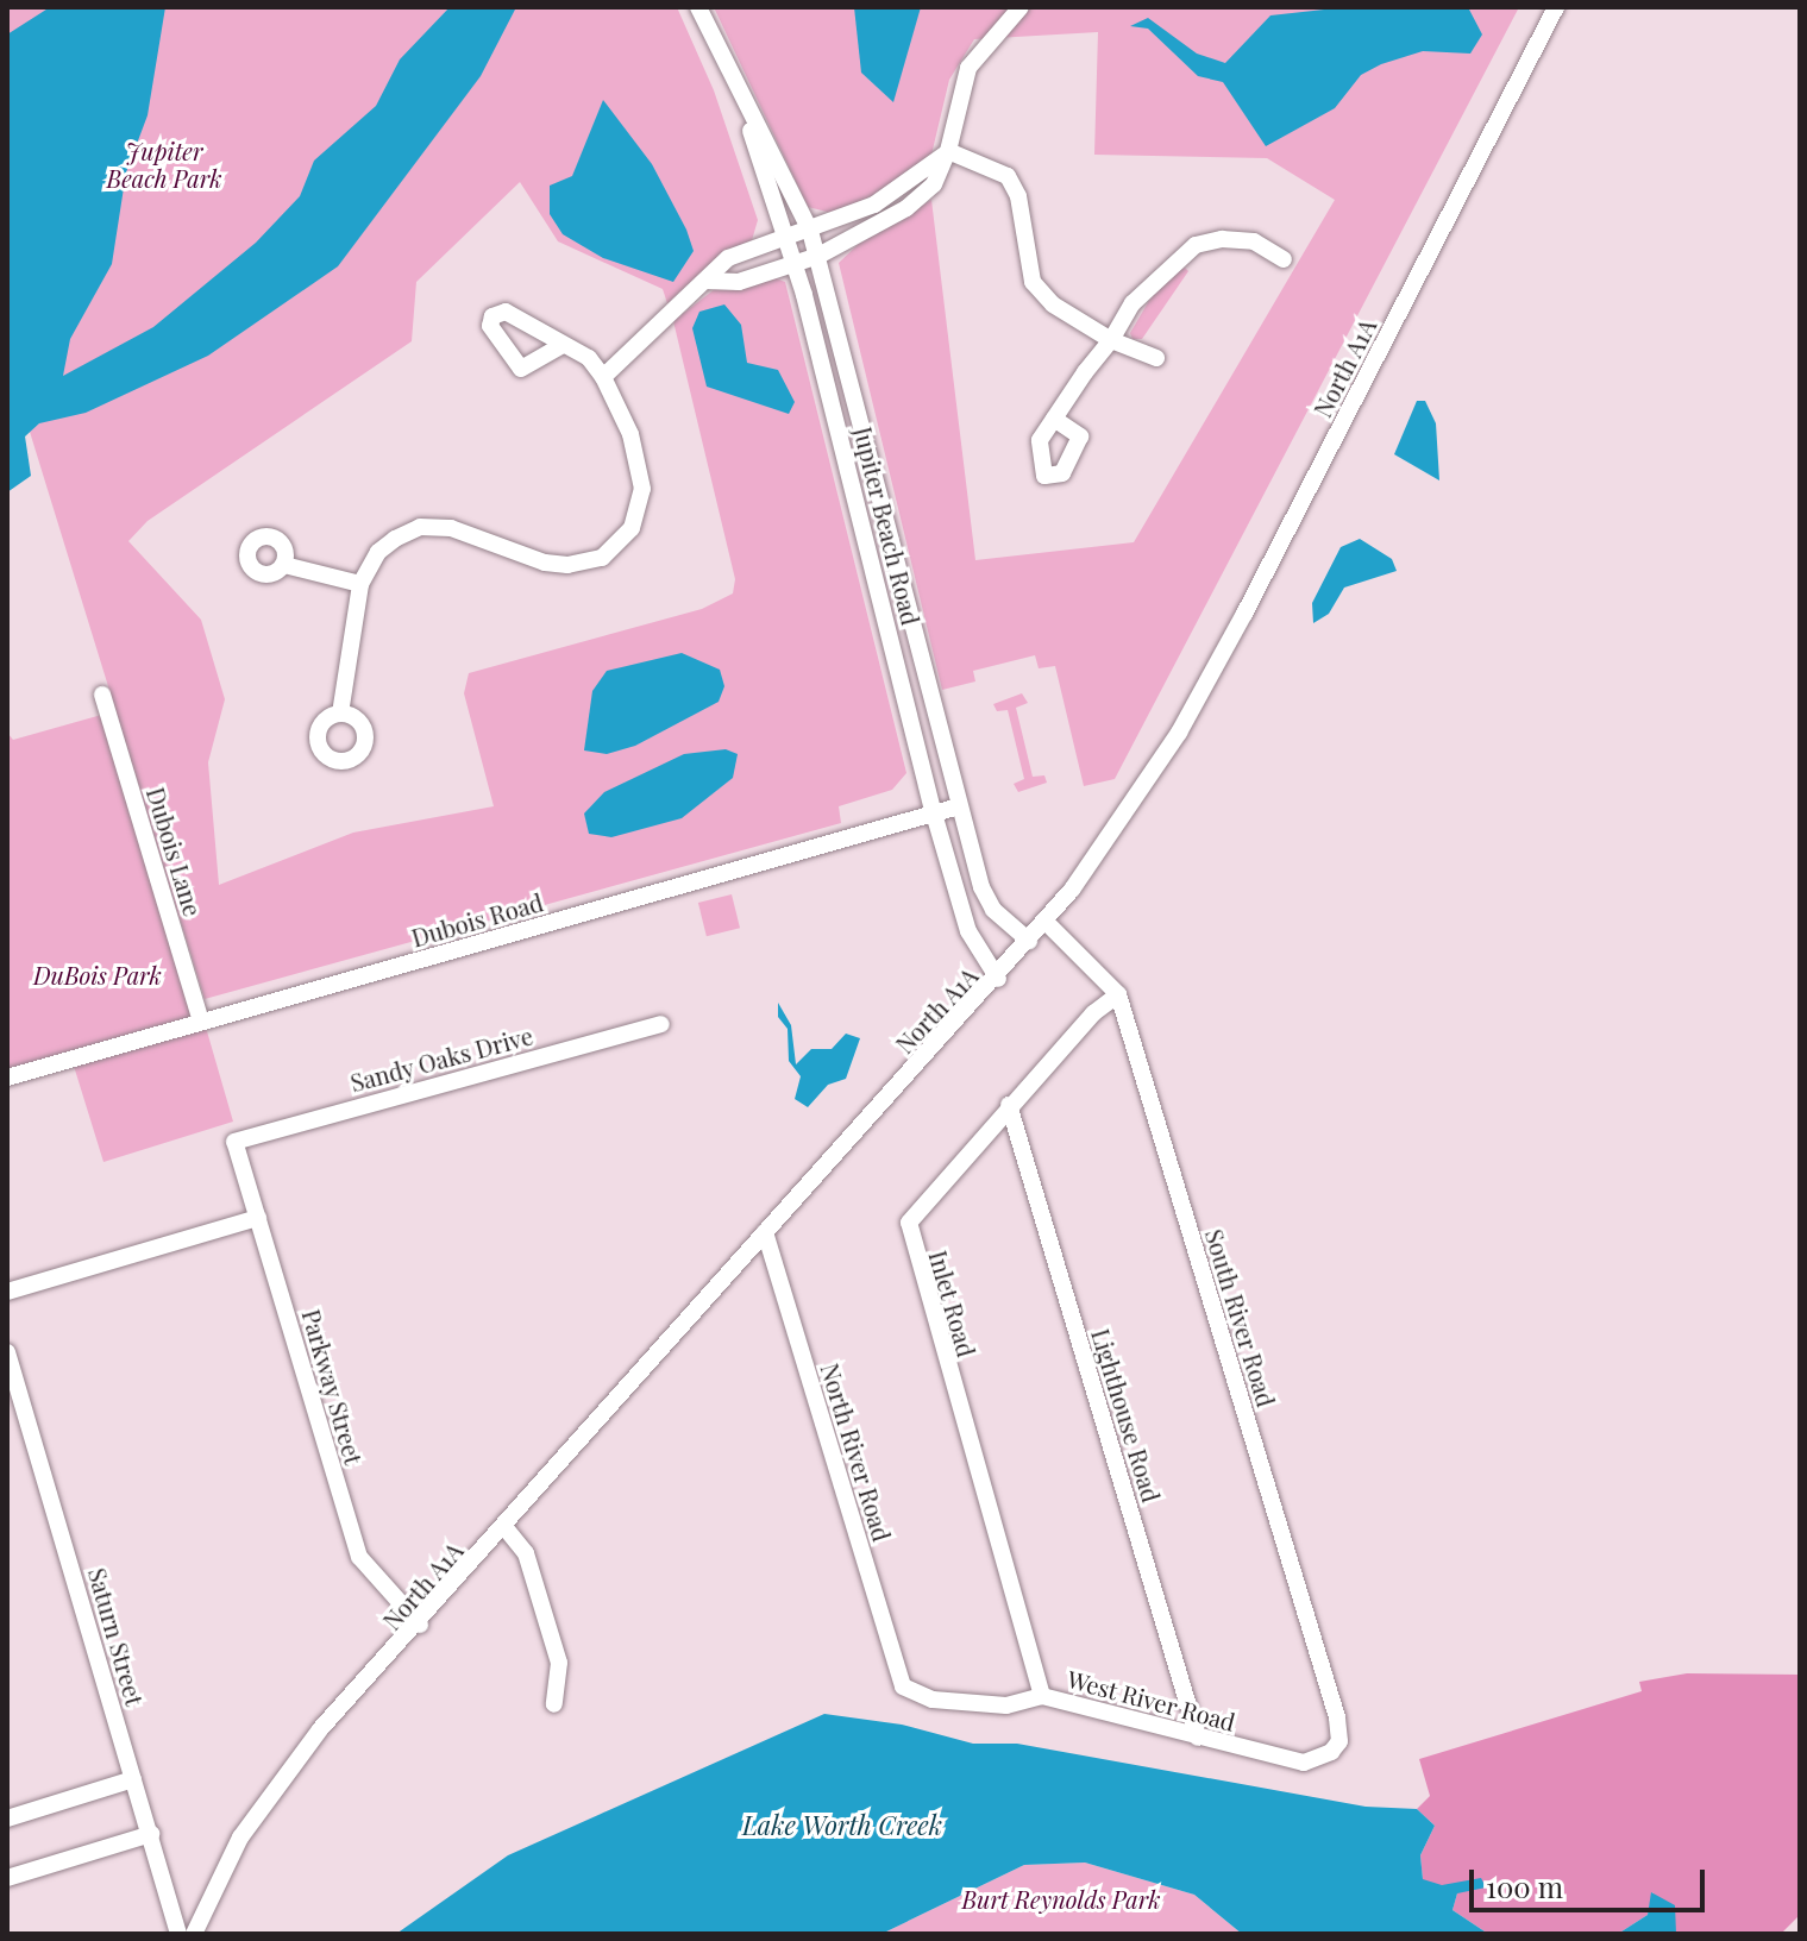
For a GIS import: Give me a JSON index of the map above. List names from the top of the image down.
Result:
{
  "streets": {
    "street": [
      "North A1A",
      "Jupiter Beach Road",
      "Dubois Lane",
      "Dubois Road",
      "Sandy Oaks Drive",
      "Inlet Road",
      "South River Road",
      "Parkway Street",
      "Lighthouse Road",
      "North River Road",
      "Saturn Street",
      "West River Road"
    ]
  },
  "crossings": [
    ["North A1A", "Jupiter Beach Road"],
    ["North A1A", "South River Road"],
    ["North A1A", "Parkway Street"],
    ["North A1A", "North River Road"],
    ["Jupiter Beach Road", "Dubois Road"],
    ["Dubois Lane", "Dubois Road"],
    ["Sandy Oaks Drive", "Parkway Street"],
    ["Inlet Road", "South River Road"],
    ["Inlet Road", "Lighthouse Road"],
    ["Inlet Road", "West River Road"],
    ["South River Road", "West River Road"],
    ["Lighthouse Road", "West River Road"],
    ["North River Road", "West River Road"]
  ],
  "water": ["Lake Worth Creek"],
  "parks": ["Jupiter Beach Park", "DuBois Park", "Burt Reynolds Park"],
  "scale_bar": "100 m"
}
